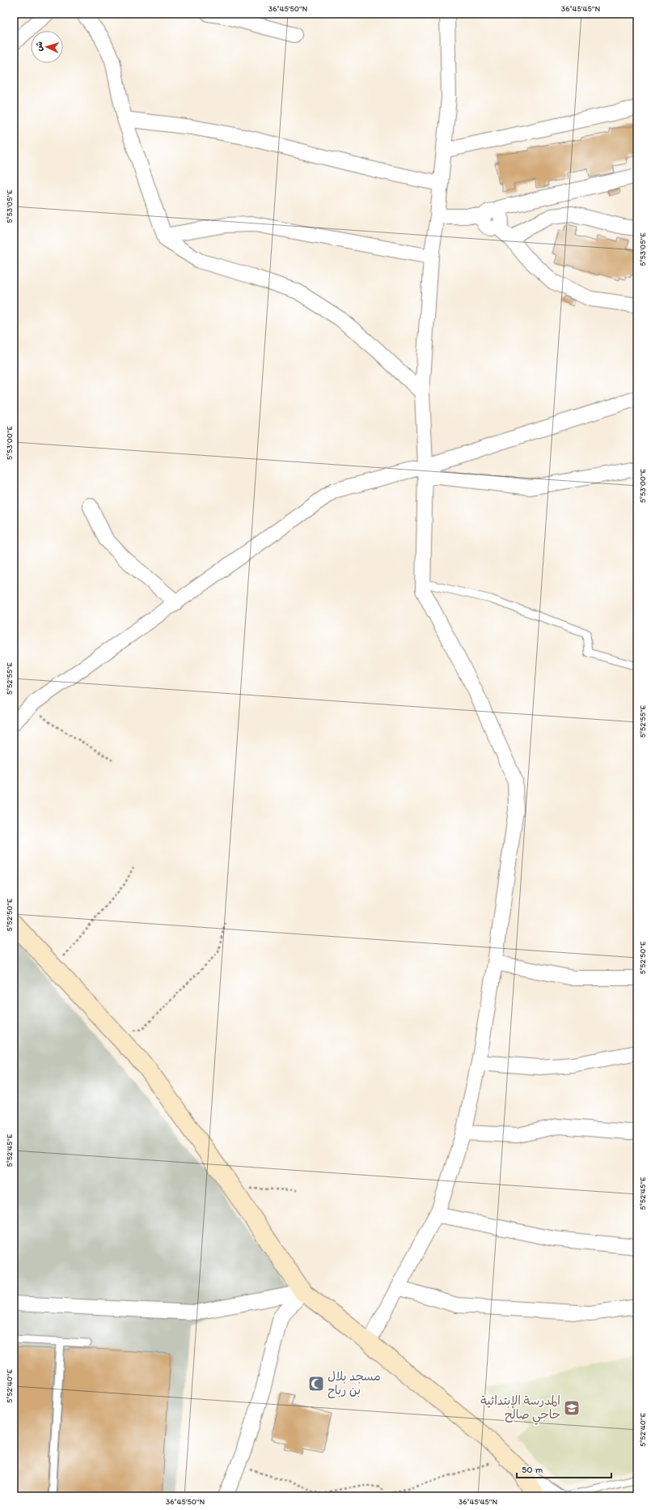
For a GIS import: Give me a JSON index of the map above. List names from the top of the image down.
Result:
{
  "places": {
    "mosque": ["مسجد بلال بن رباح"],
    "school or university": ["المدرسة الإبتدائية حاجي صالح"]
  },
  "scale_bar": "50 m",
  "north": "left",
  "coordinates": [
    "36°45'50\"N",
    "36°45'45\"N",
    "5°53'05\"E",
    "5°53'00\"E",
    "5°52'55\"E",
    "5°52'50\"E",
    "5°52'45\"E",
    "5°52'40\"E"
  ]
}
